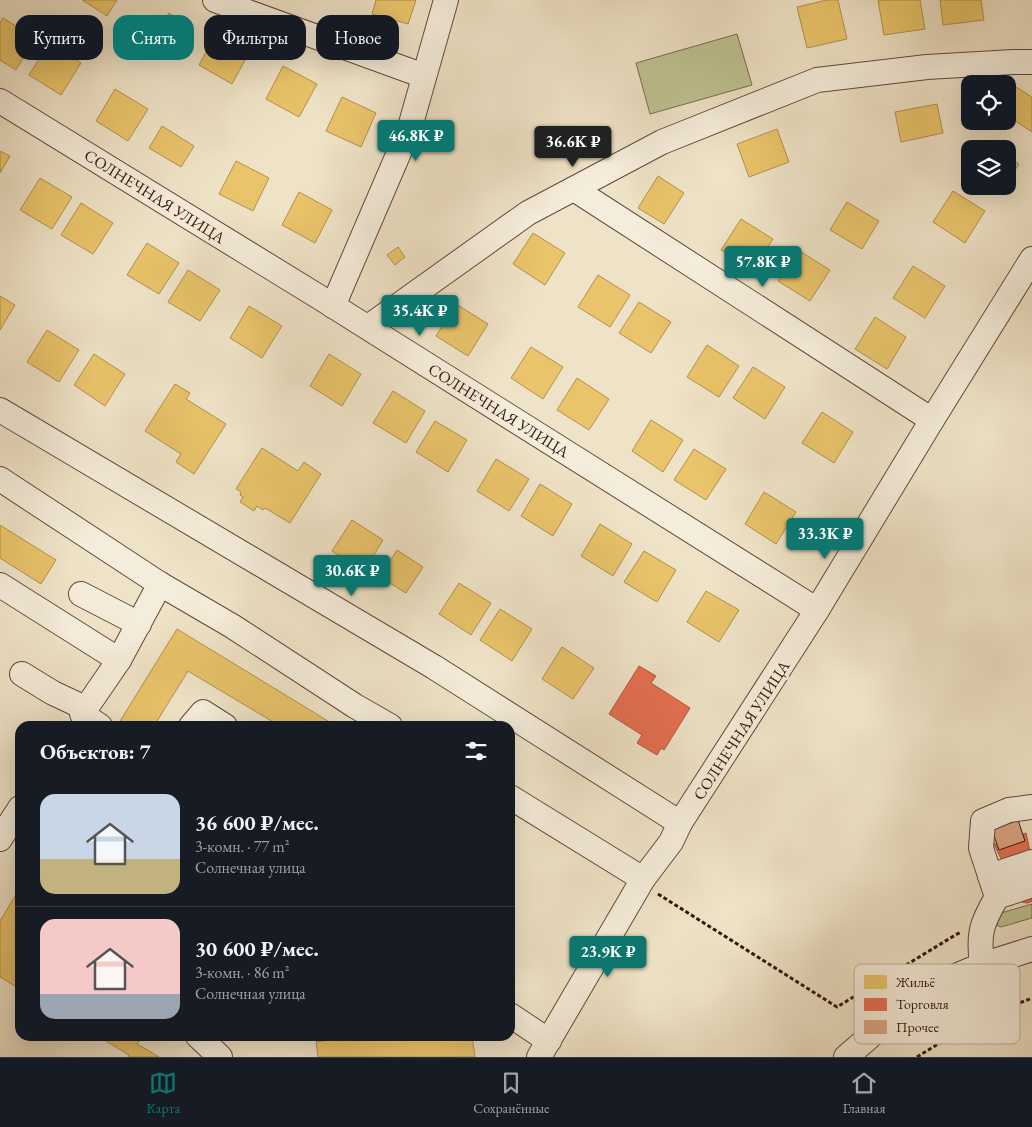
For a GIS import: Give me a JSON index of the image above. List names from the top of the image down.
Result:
{
  "streets": {
    "street": ["СОЛНЕЧНАЯ УЛИЦА"]
  },
  "legend": ["Жильё", "Торговля", "Прочее"],
  "page": {
    "chip": [
      "Купить",
      "Снять",
      "Фильтры",
      "Новое"
    ],
    "price": [
      "46.8K ₽",
      "36.6K ₽",
      "57.8K ₽",
      "35.4K ₽",
      "33.3K ₽",
      "30.6K ₽",
      "23.9K ₽"
    ],
    "heading": "Объектов: 7",
    "list": [
      {
        "name": "36 600 ₽/мес.",
        "note": "3-комн. · 77 m² · Солнечная улица"
      },
      {
        "name": "30 600 ₽/мес.",
        "note": "3-комн. · 86 m² · Солнечная улица"
      }
    ],
    "tabs": ["Карта", "Сохранённые", "Главная"]
  }
}
